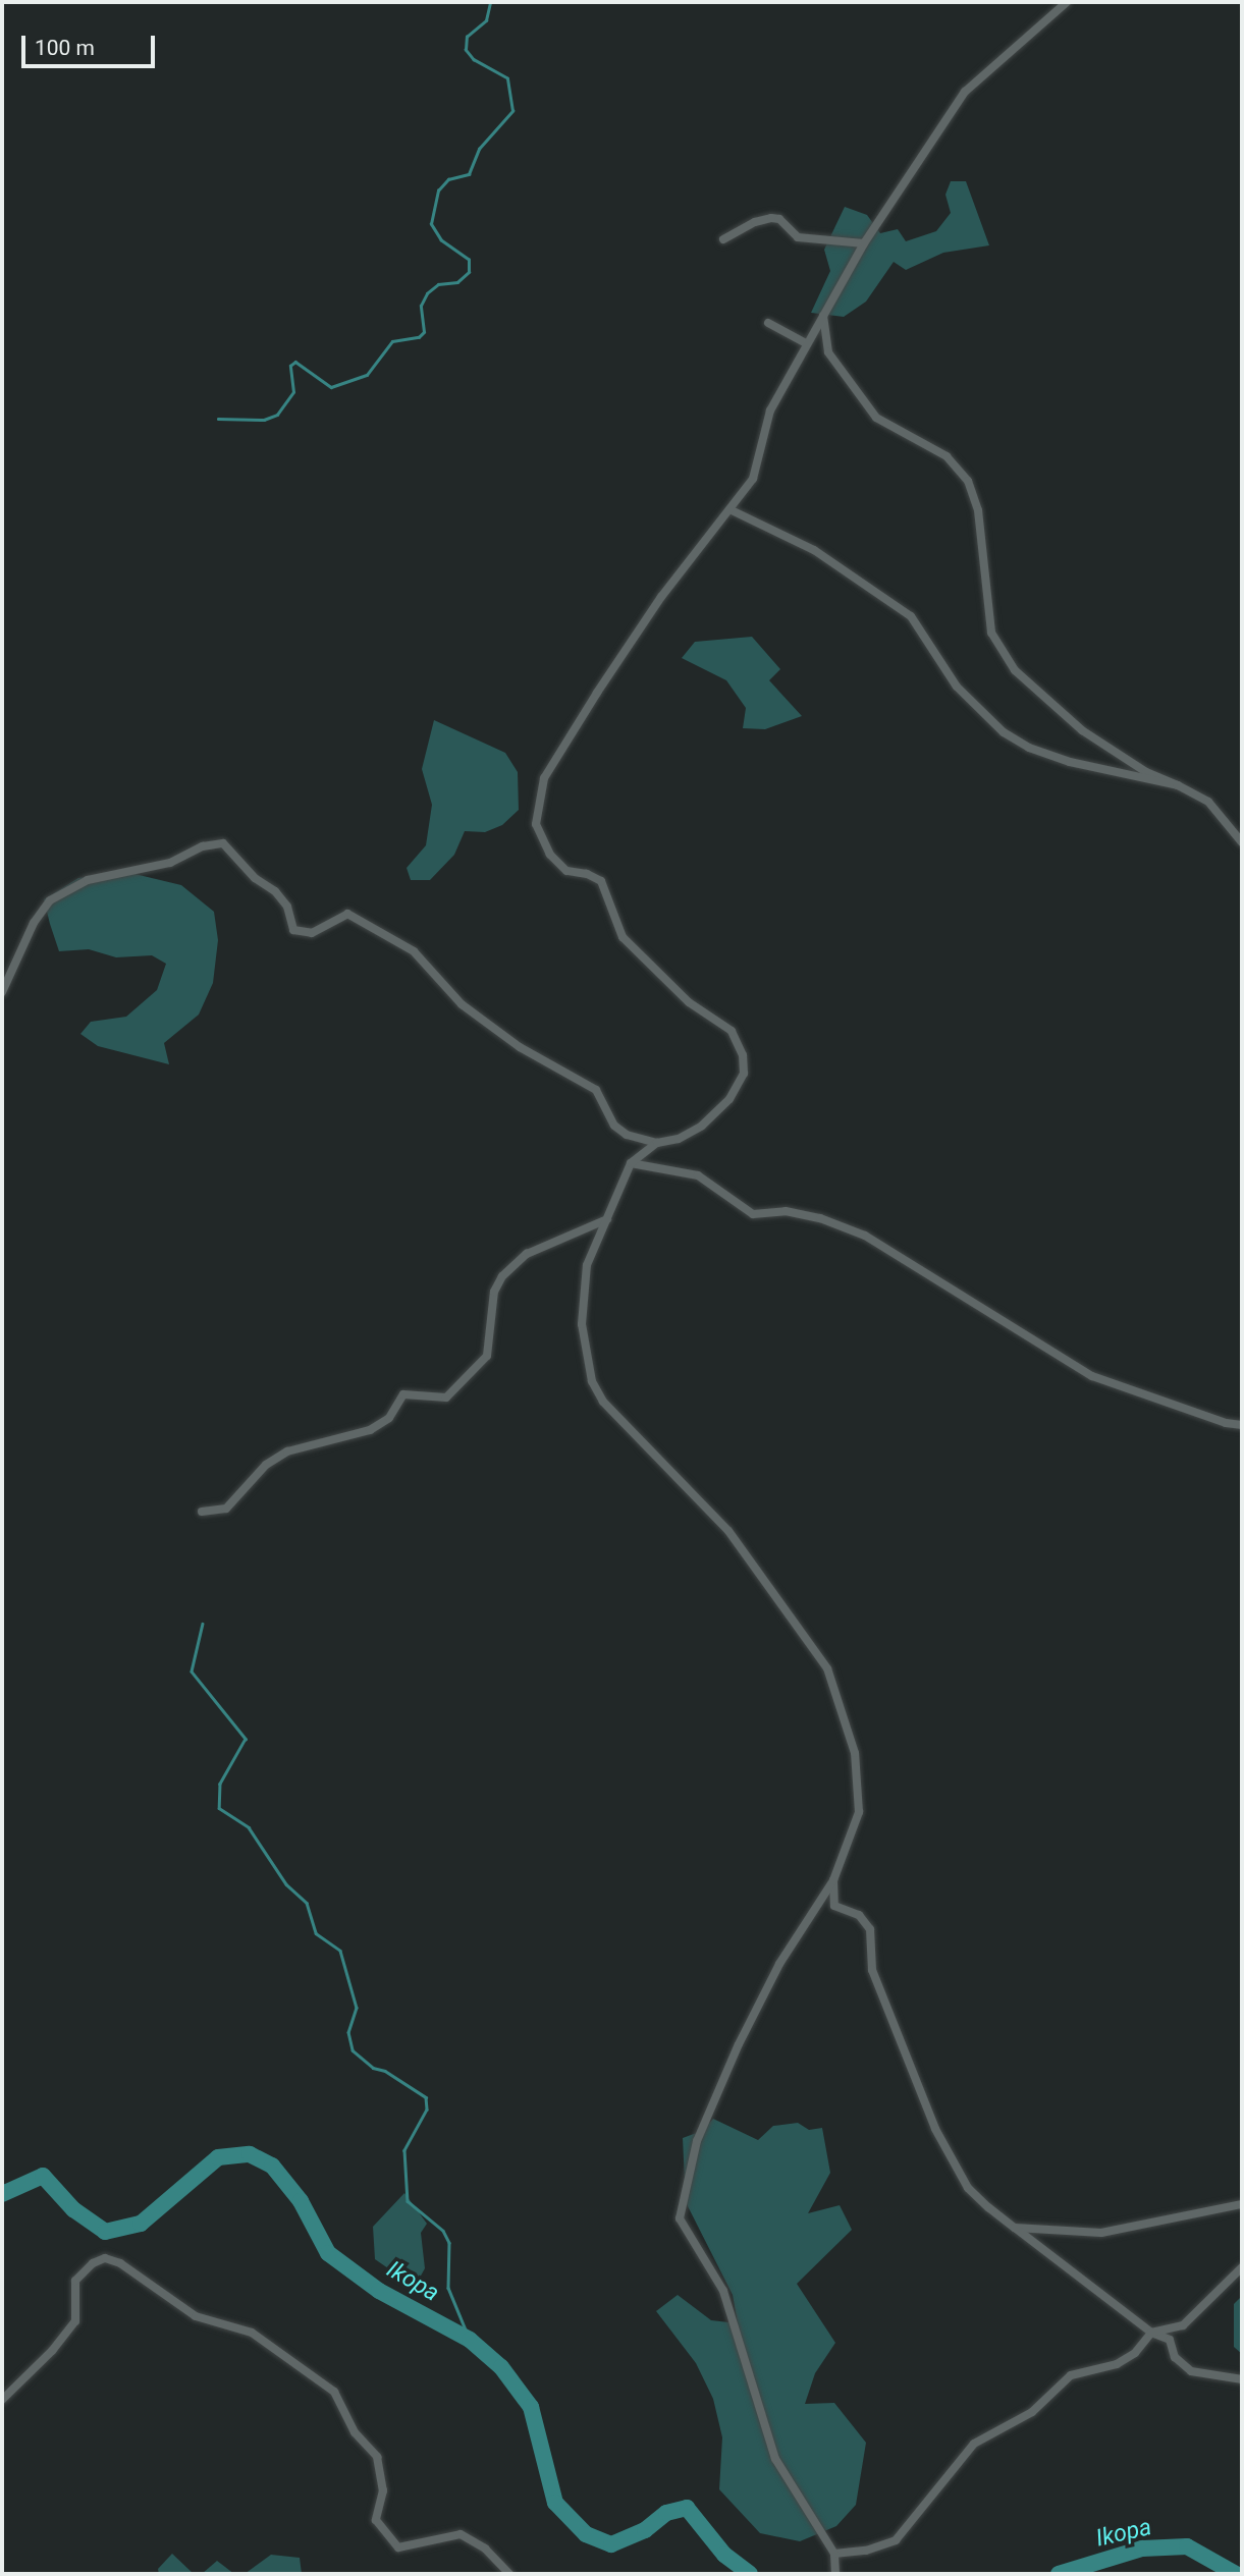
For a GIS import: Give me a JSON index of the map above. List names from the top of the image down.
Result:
{
  "water": ["Ikopa"],
  "scale_bar": "100 m"
}
